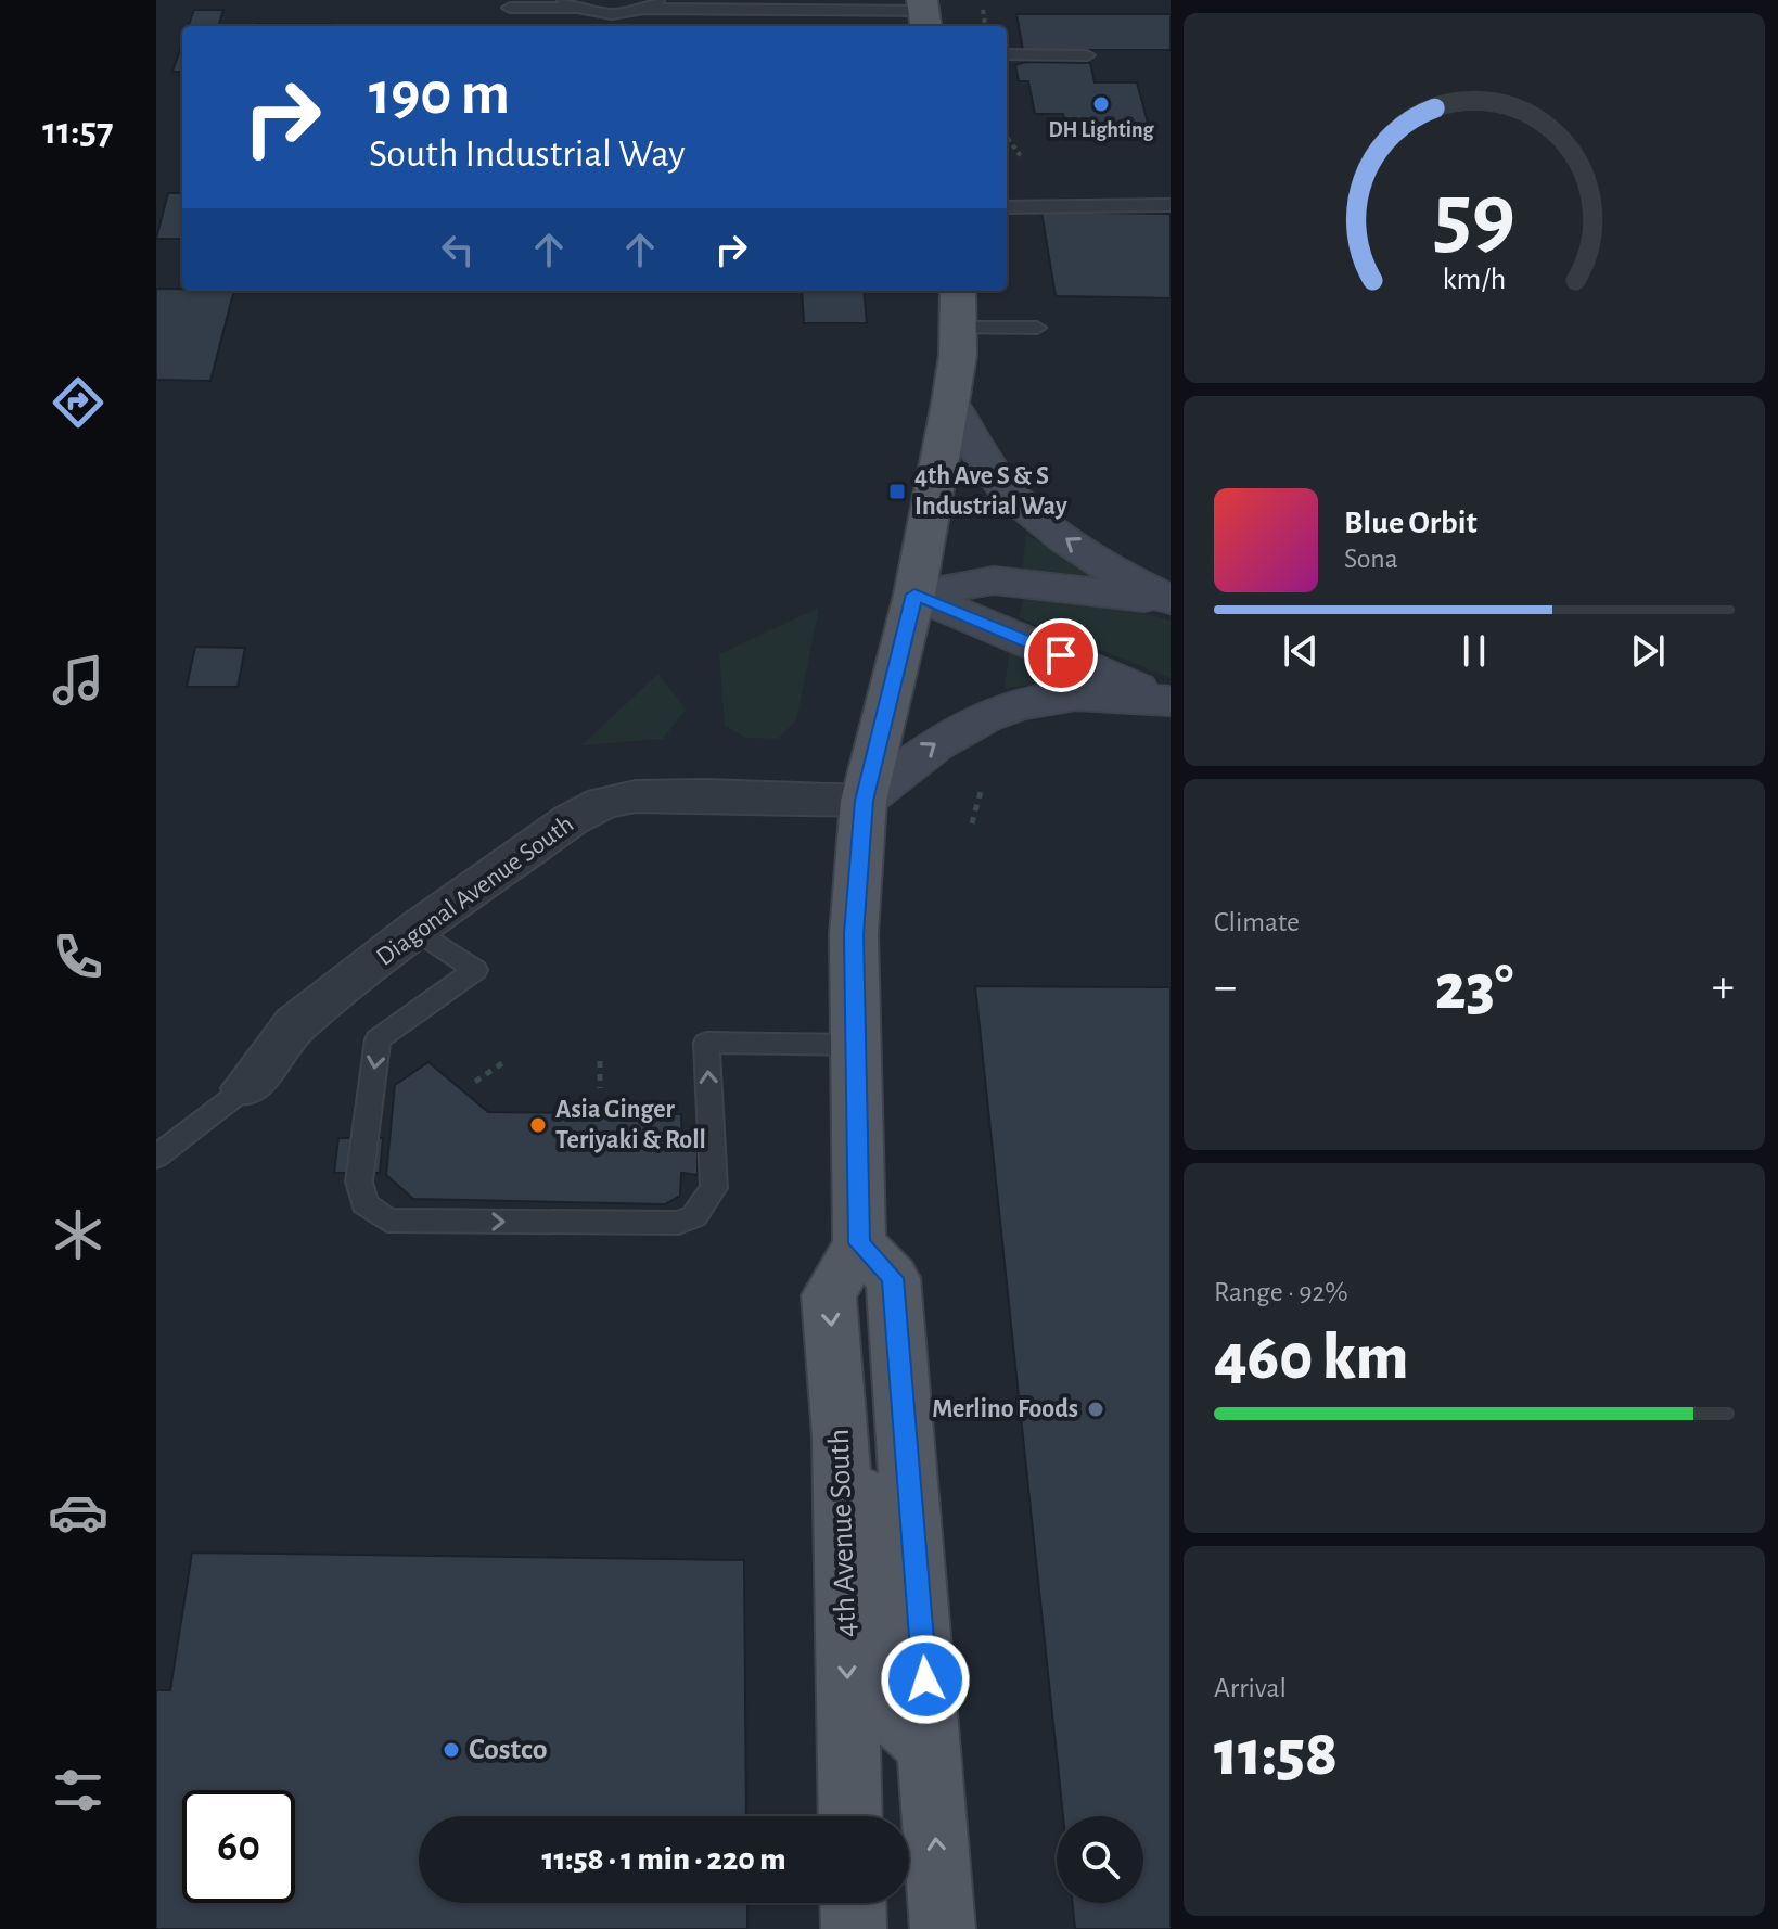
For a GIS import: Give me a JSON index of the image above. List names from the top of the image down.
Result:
{
  "streets": {
    "main road": ["4th Avenue South"],
    "street": ["Diagonal Avenue South"]
  },
  "places": {
    "other": [
      "DH Lighting",
      "Asia Ginger Teriyaki & Roll",
      "Merlino Foods",
      "Costco"
    ],
    "transit": ["4th Ave S & S Industrial Way"]
  },
  "page": {
    "tabs": "11:57",
    "turn": ["190 m", "South Industrial Way"],
    "song": ["Blue Orbit", "Sona"],
    "tile": [
      "Climate",
      ["Range · 92%", "460 km"],
      ["Arrival", "11:58"]
    ],
    "heat": ["−", "23°", "+"],
    "limit": "60",
    "trip": "11:58 · 1 min · 220 m",
    "gauge": ["59", "km/h"]
  }
}
